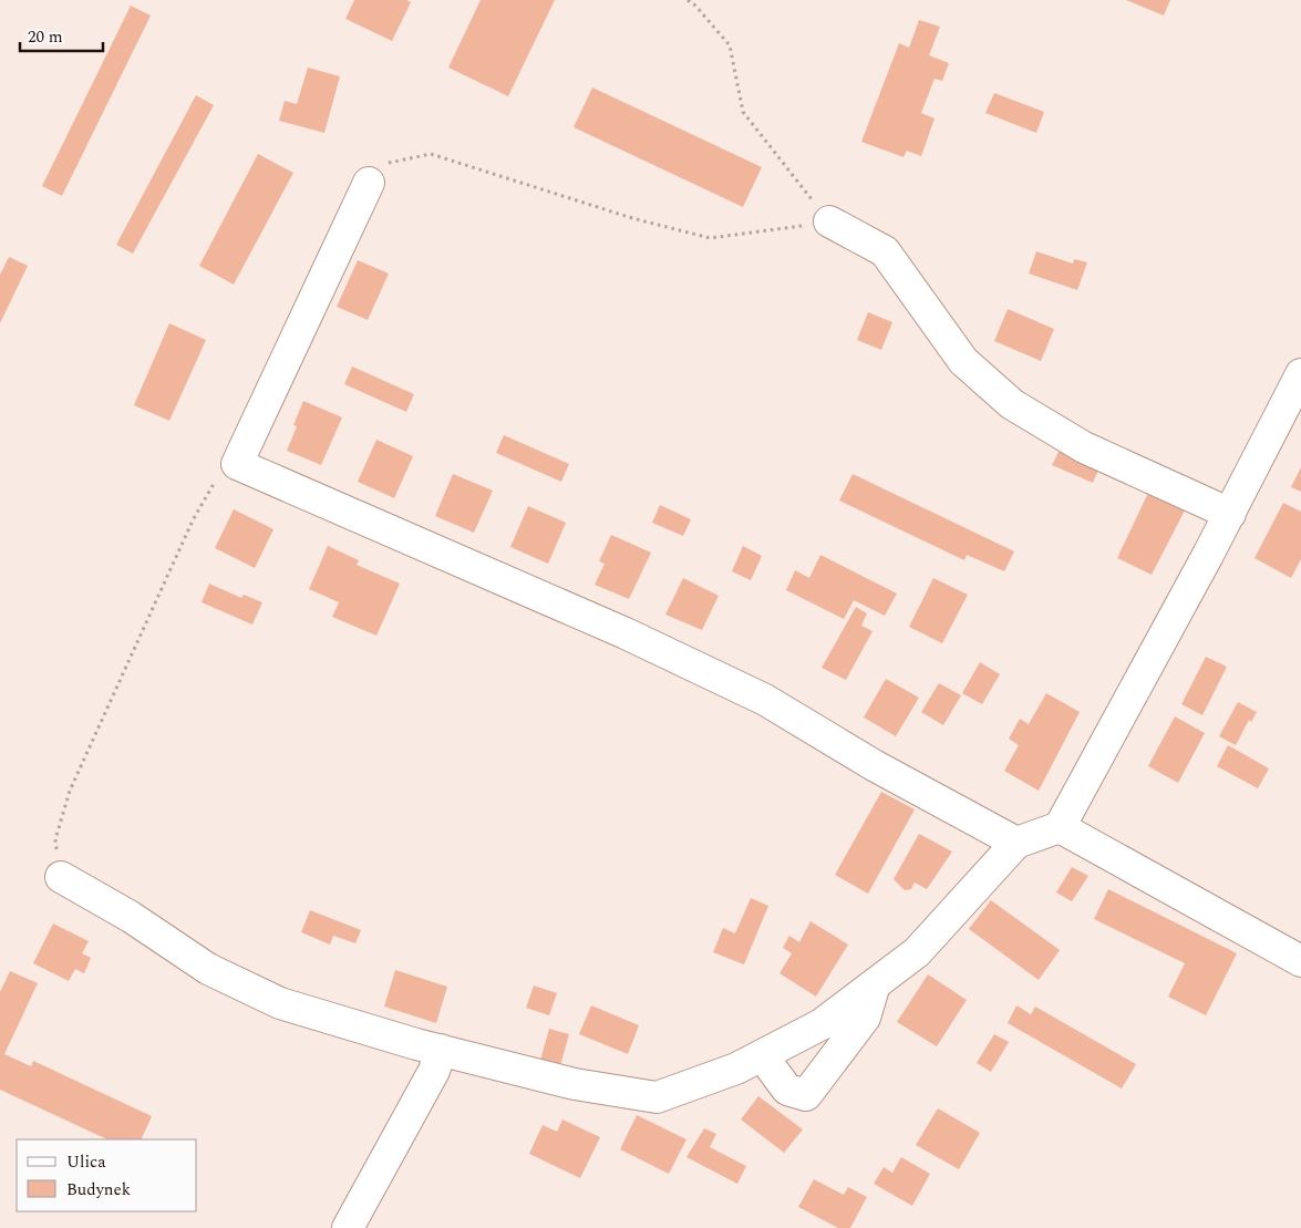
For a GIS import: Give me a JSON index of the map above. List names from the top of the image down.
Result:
{
  "legend": ["Ulica", "Budynek"],
  "scale_bar": "20 m"
}
